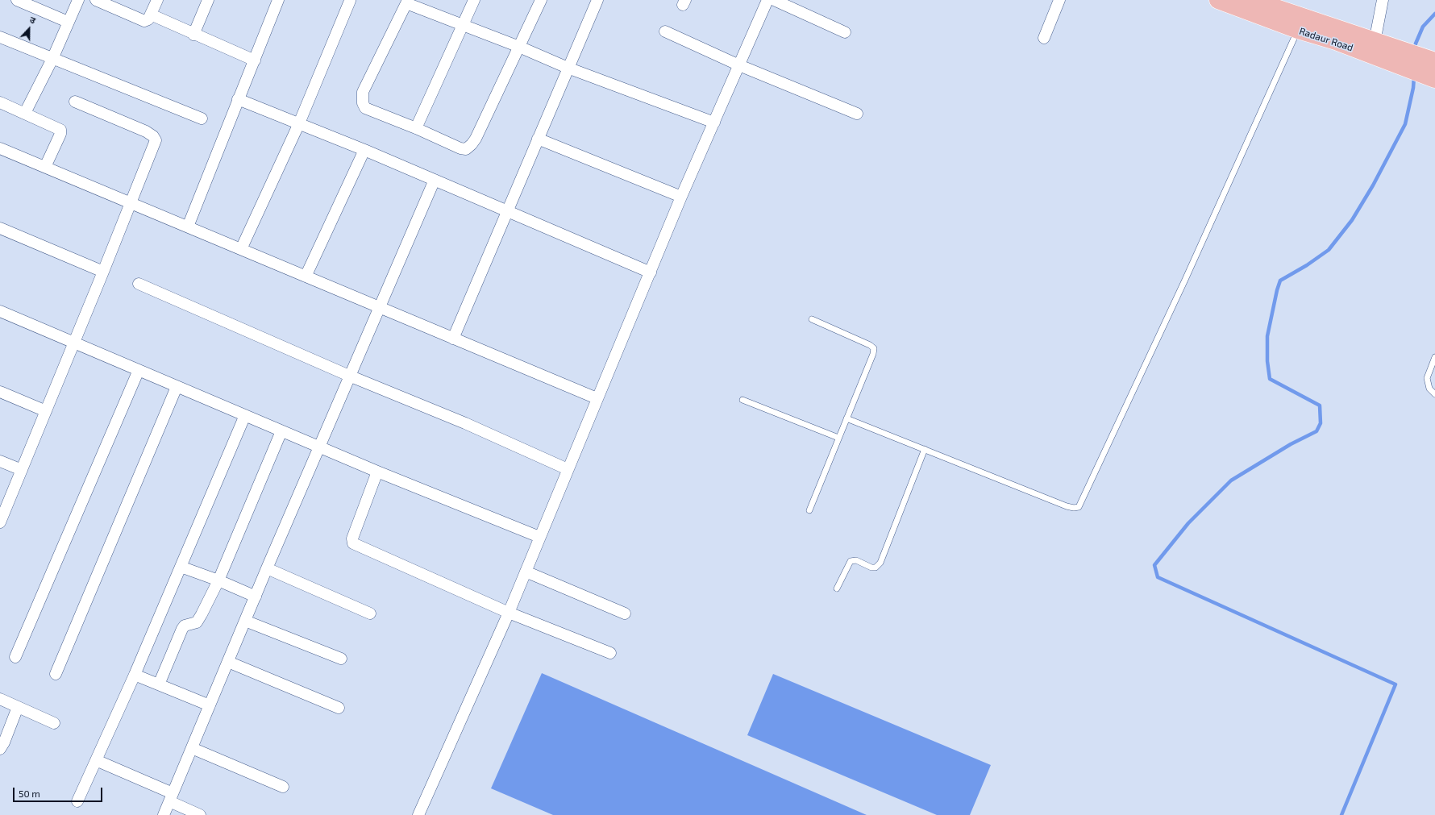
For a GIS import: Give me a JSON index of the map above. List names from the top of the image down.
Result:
{
  "streets": {
    "main road": ["Radaur Road"]
  },
  "scale_bar": "50 m",
  "north": "top"
}
